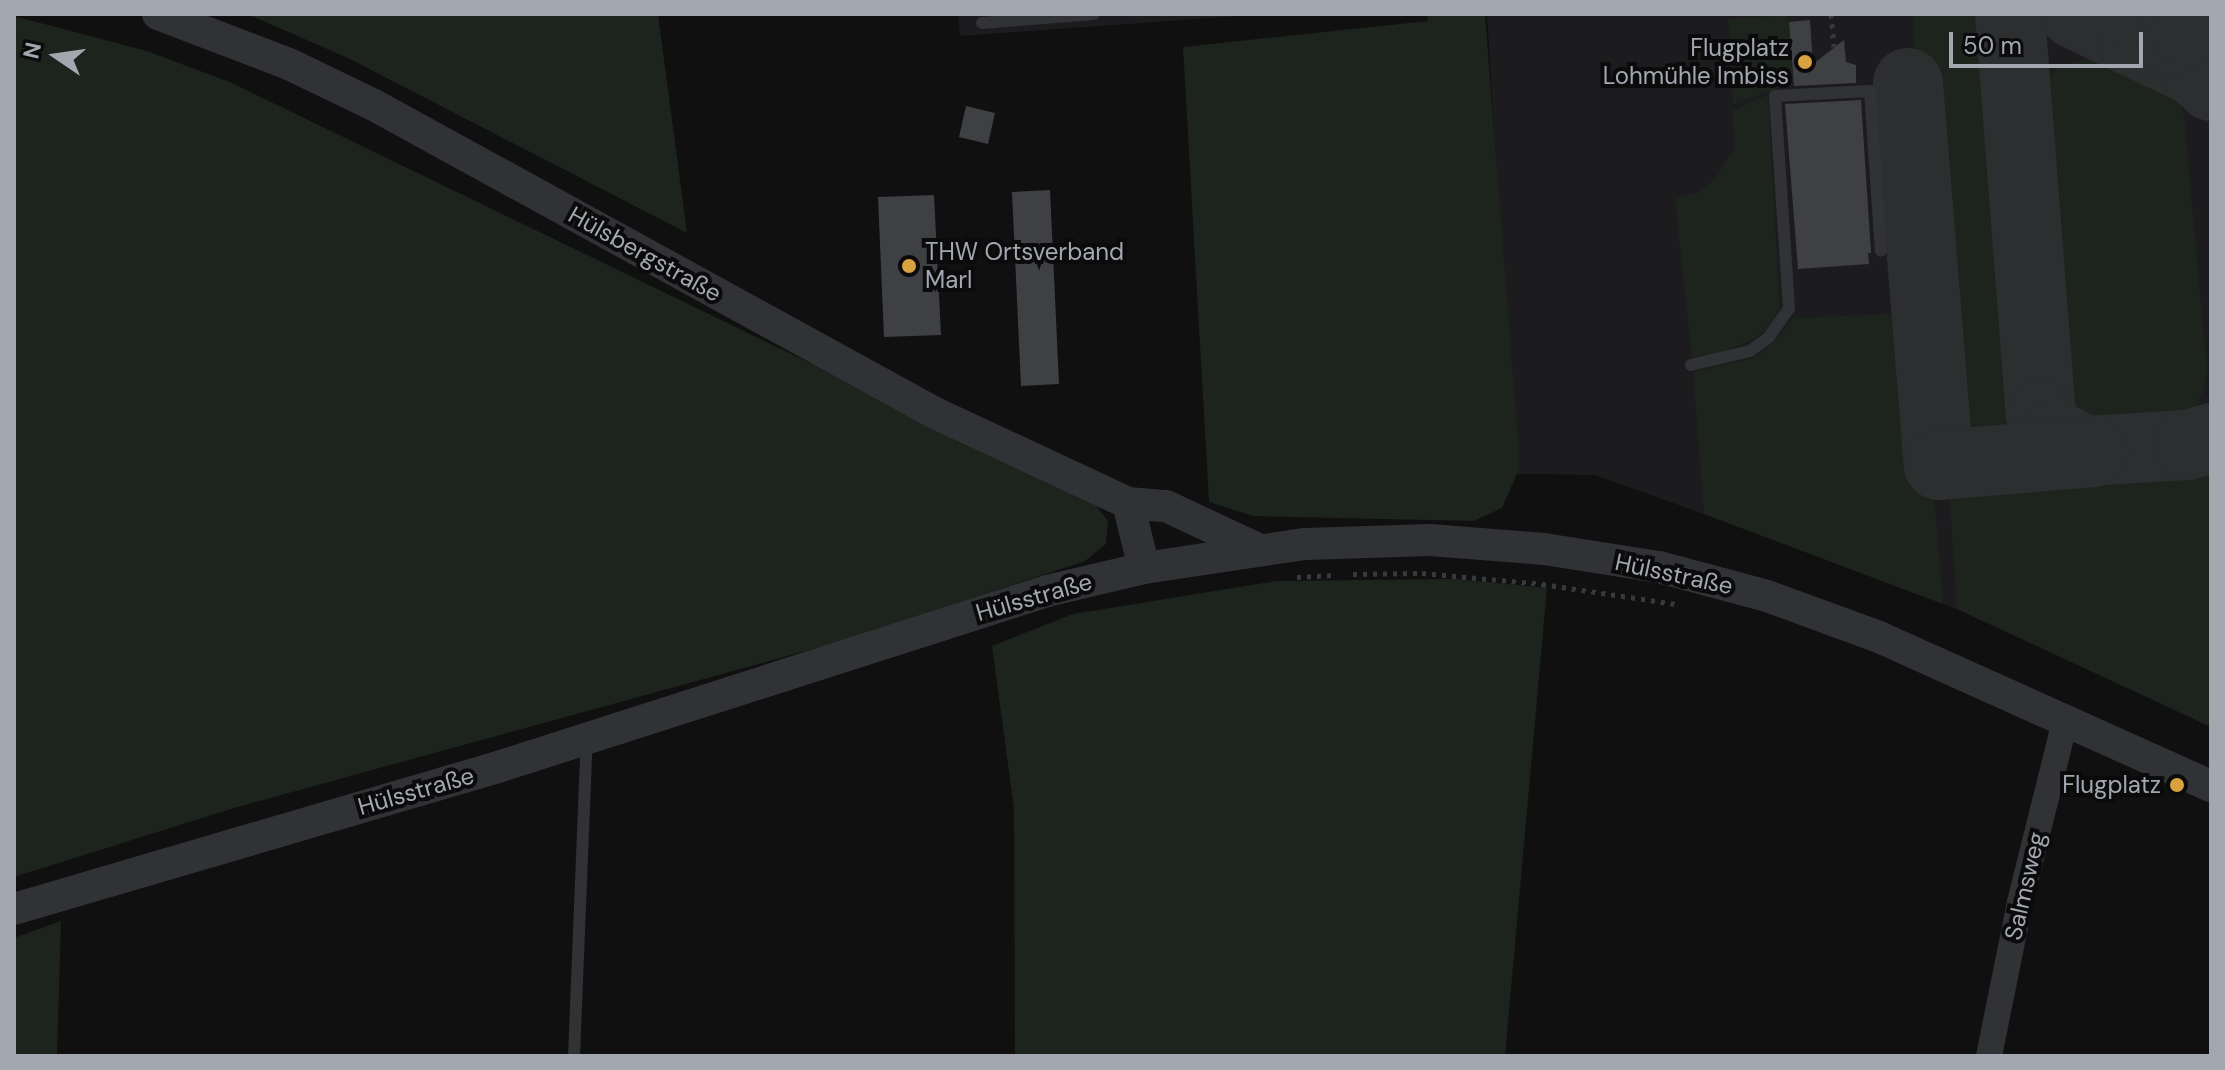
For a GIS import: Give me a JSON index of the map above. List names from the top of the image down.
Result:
{
  "streets": {
    "street": ["Hülsbergstraße", "Hülsstraße", "Salmsweg"]
  },
  "crossings": [
    ["Hülsbergstraße", "Hülsstraße"],
    ["Hülsstraße", "Salmsweg"]
  ],
  "places": ["Flugplatz Lohmühle Imbiss", "THW Ortsverband Marl", "Flugplatz"],
  "scale_bar": "50 m",
  "north": "left"
}
